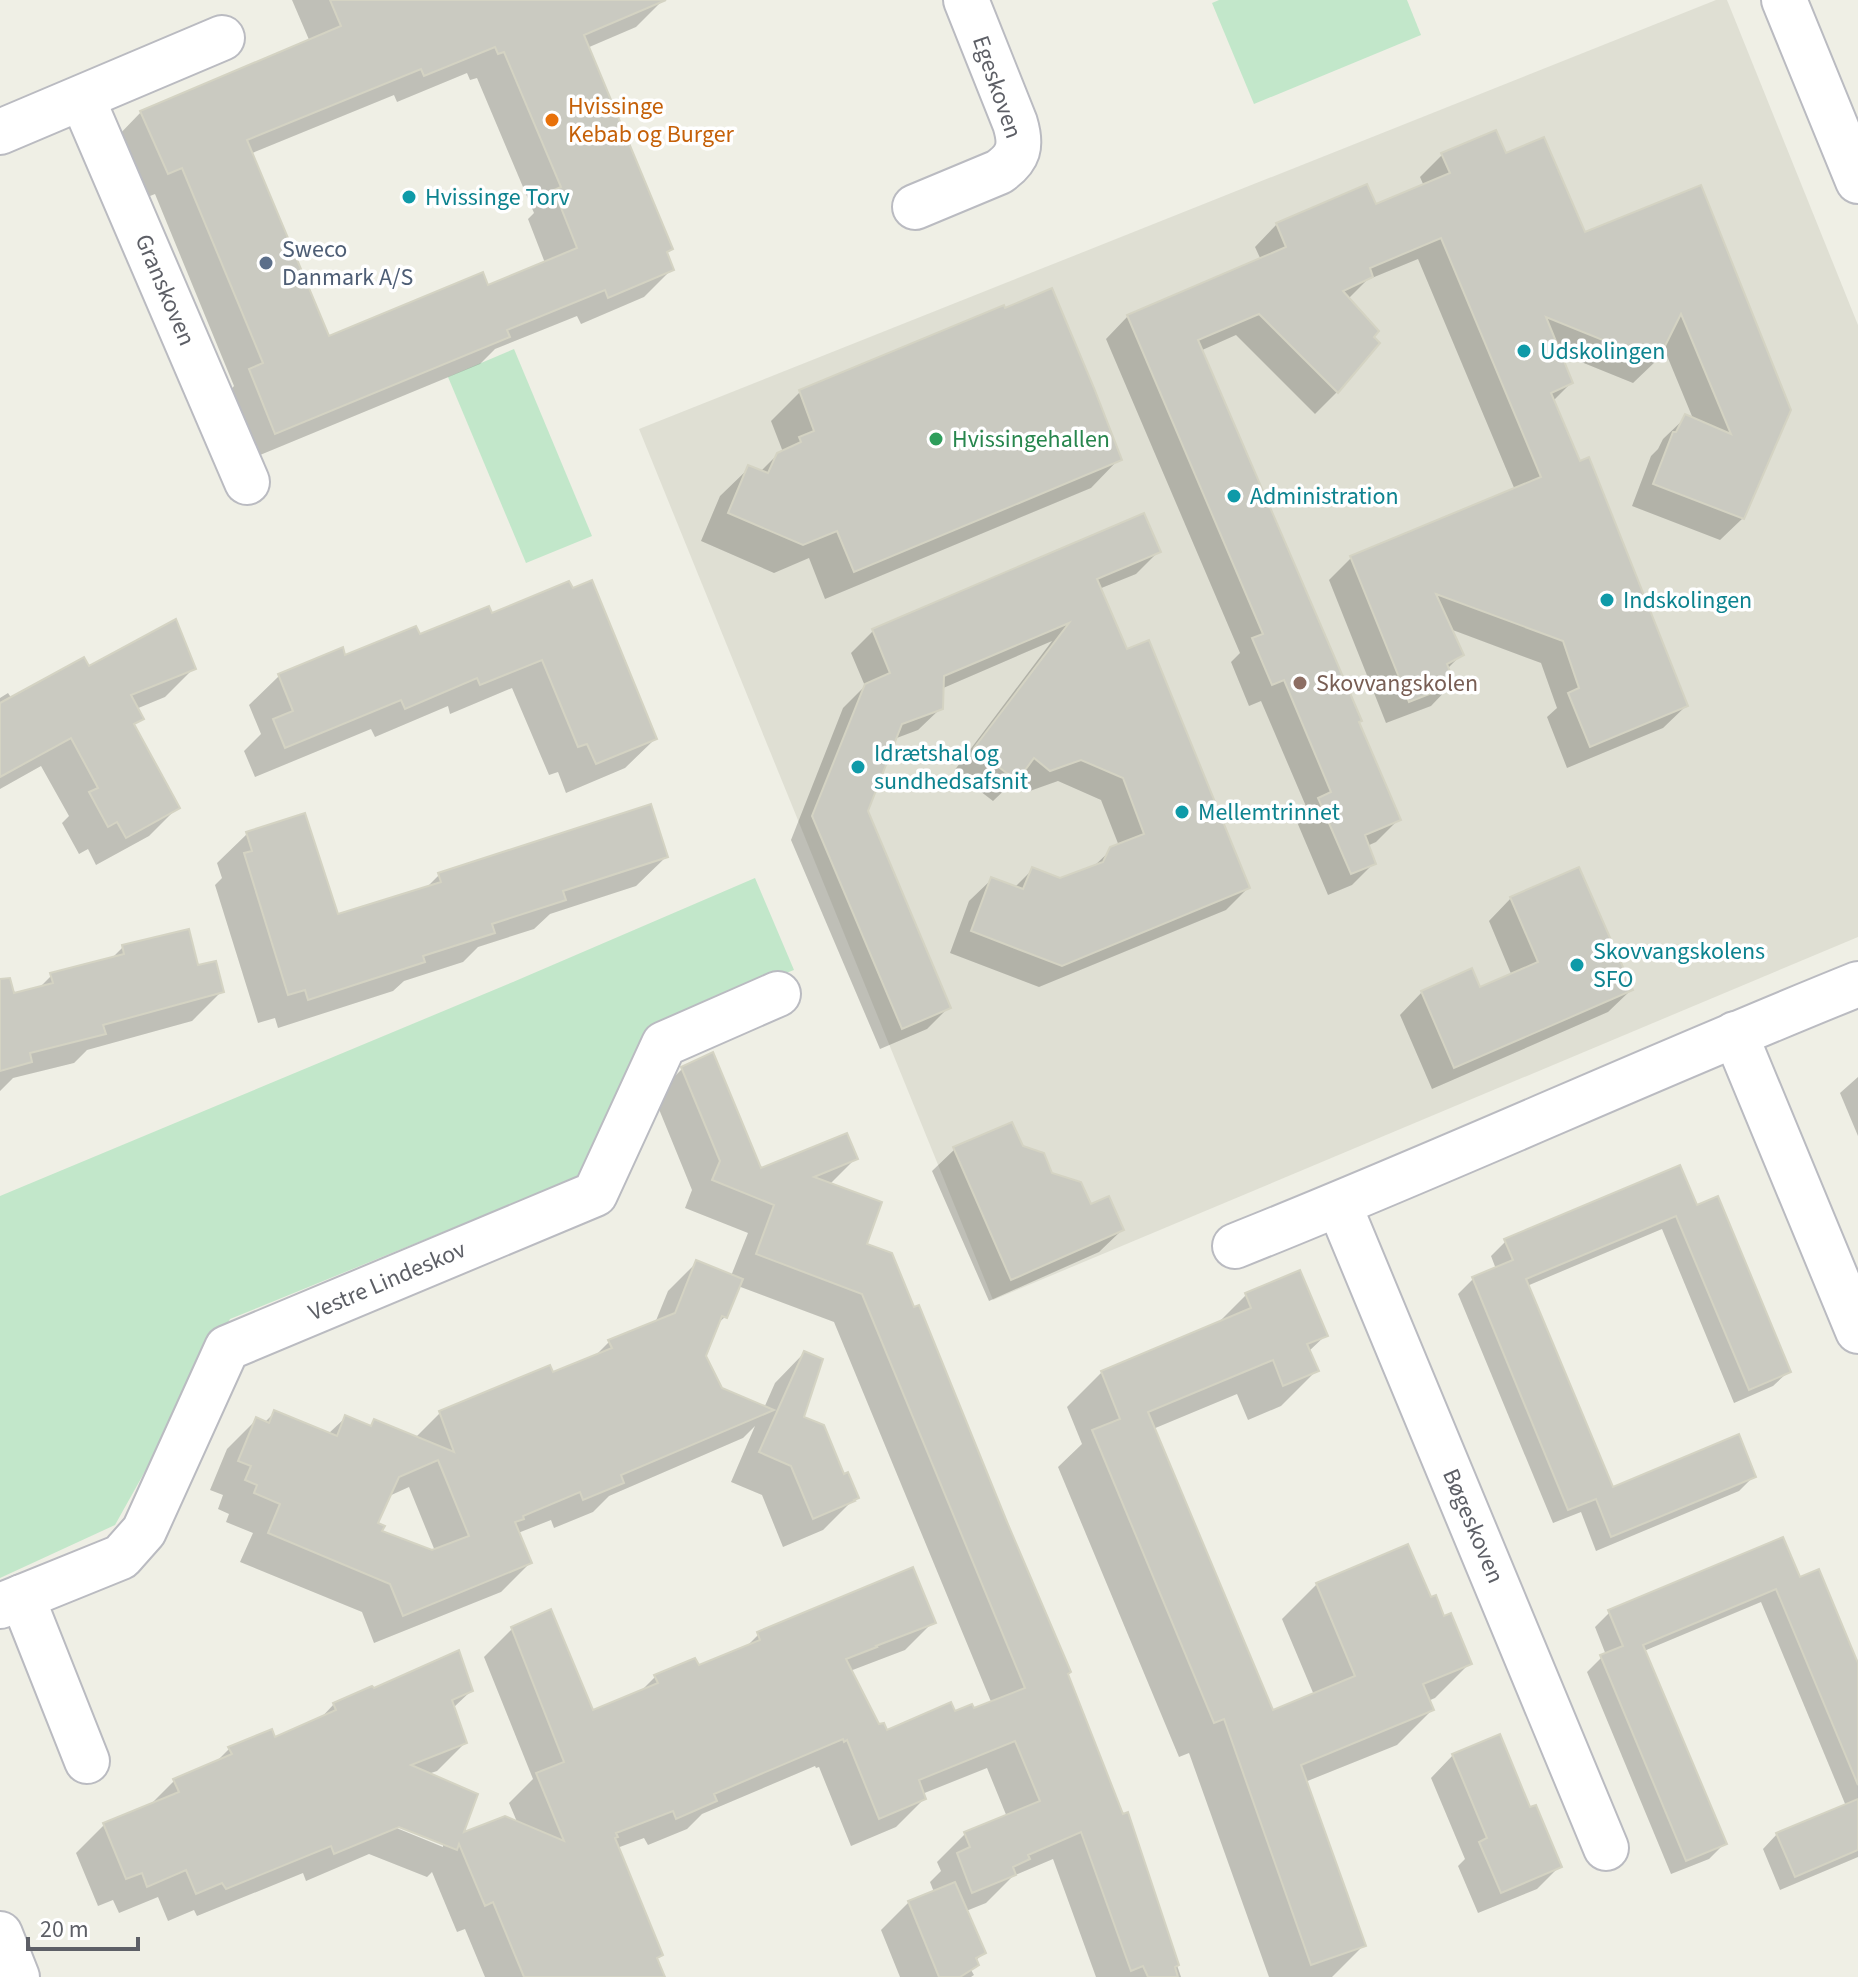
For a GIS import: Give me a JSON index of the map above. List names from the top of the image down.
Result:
{
  "streets": {
    "street": [
      "Egeskoven",
      "Granskoven",
      "Vestre Lindeskov",
      "Bøgeskoven"
    ]
  },
  "places": [
    "Hvissinge Kebab og Burger",
    "Hvissinge Torv",
    "Sweco Danmark A/S",
    "Udskolingen",
    "Hvissingehallen",
    "Administration",
    "Indskolingen",
    "Skovvangskolen",
    "Idrætshal og sundhedsafsnit",
    "Mellemtrinnet",
    "Skovvangskolens SFO"
  ],
  "scale_bar": "20 m"
}
